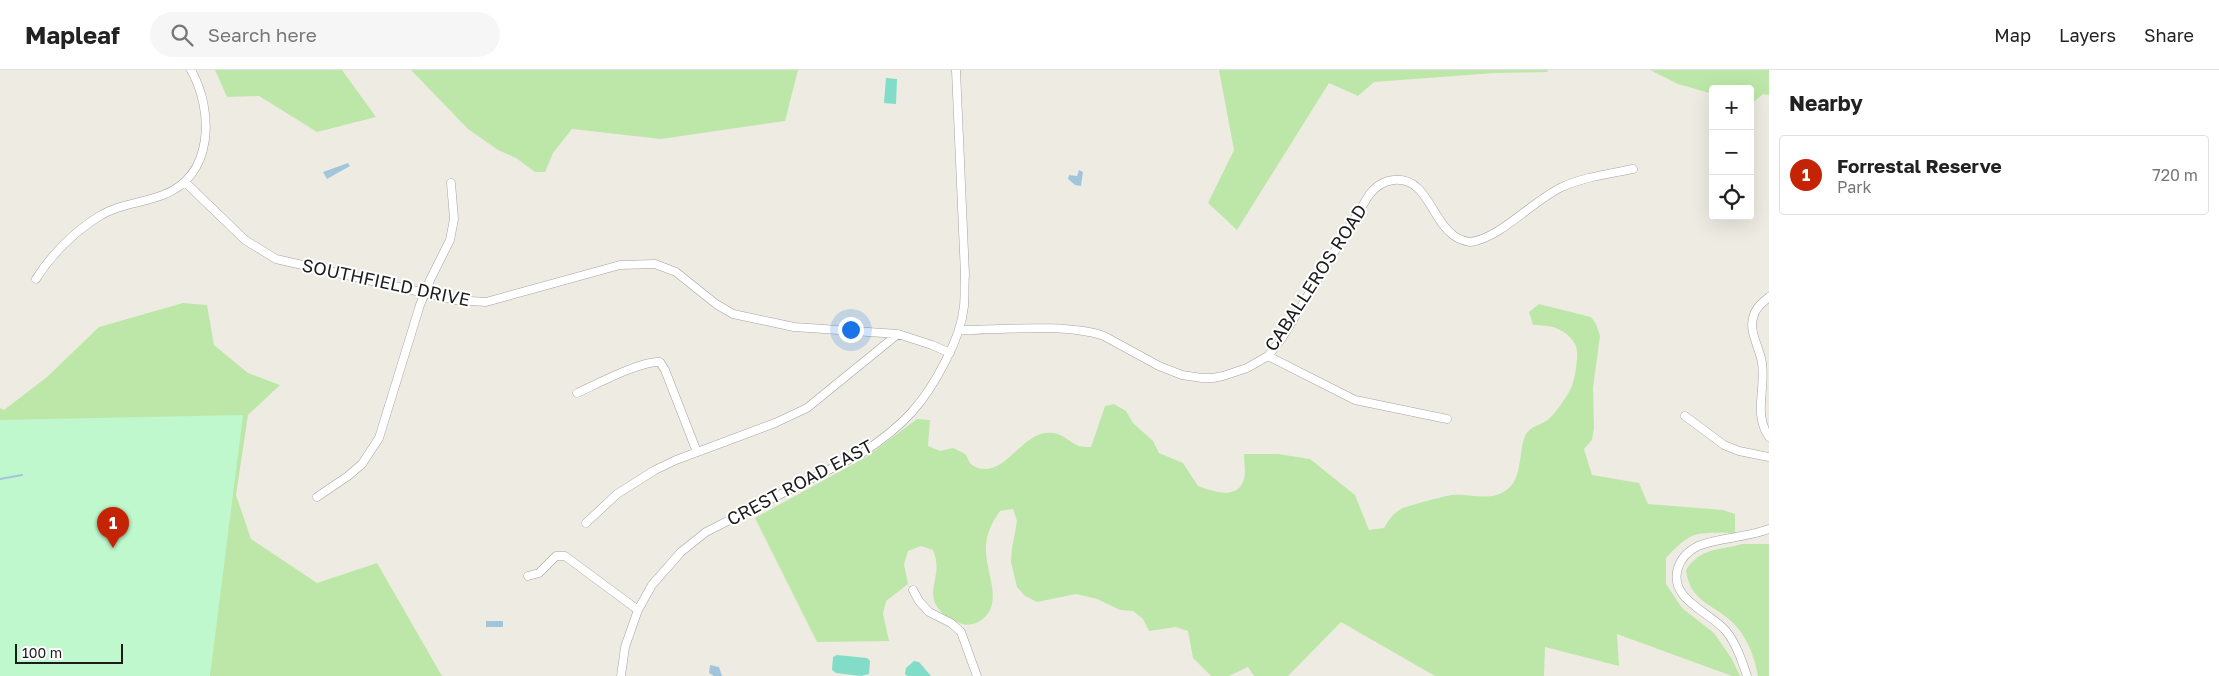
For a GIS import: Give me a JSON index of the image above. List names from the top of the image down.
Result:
{
  "streets": {
    "street": ["CABALLEROS ROAD", "SOUTHFIELD DRIVE", "CREST ROAD EAST"]
  },
  "crossings": [
    ["CABALLEROS ROAD", "CREST ROAD EAST"],
    ["SOUTHFIELD DRIVE", "CREST ROAD EAST"]
  ],
  "scale_bar": "100 m",
  "page": {
    "header": "Mapleaf",
    "search": "Search here",
    "nav": ["Map", "Layers", "Share"],
    "heading": "Nearby",
    "map_buttons": ["+", "−"],
    "list": [
      {
        "mark": "1",
        "name": "Forrestal Reserve",
        "note": "Park",
        "value": "720 m"
      }
    ],
    "pins": "1",
    "scale": "100 m"
  }
}
